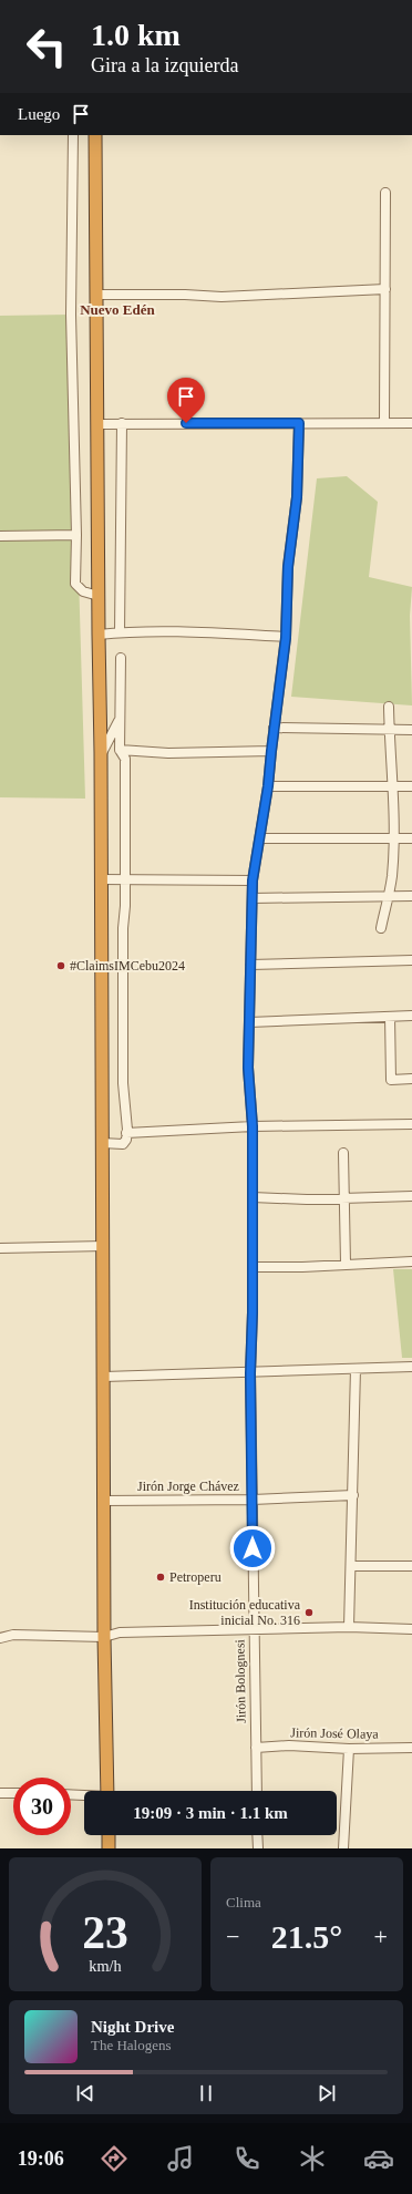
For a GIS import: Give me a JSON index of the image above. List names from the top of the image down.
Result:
{
  "streets": {
    "street": ["Jirón Jorge Chávez", "Jirón Bolognesi", "Jirón José Olaya"]
  },
  "crossings": [
    ["Jirón Jorge Chávez", "Jirón Bolognesi"],
    ["Jirón Bolognesi", "Jirón José Olaya"]
  ],
  "districts": ["Nuevo Edén"],
  "places": ["#ClaimsIMCebu2024", "Petroperu", "Institución educativa inicial No. 316"],
  "page": {
    "turn": ["1.0 km", "Gira a la izquierda"],
    "then": "Luego",
    "limit": "30",
    "trip": "19:09 · 3 min · 1.1 km",
    "tile": "Clima",
    "heat": ["−", "21.5°", "+"],
    "song": ["Night Drive", "The Halogens"],
    "tabs": "19:06",
    "gauge": ["23", "km/h"]
  }
}
